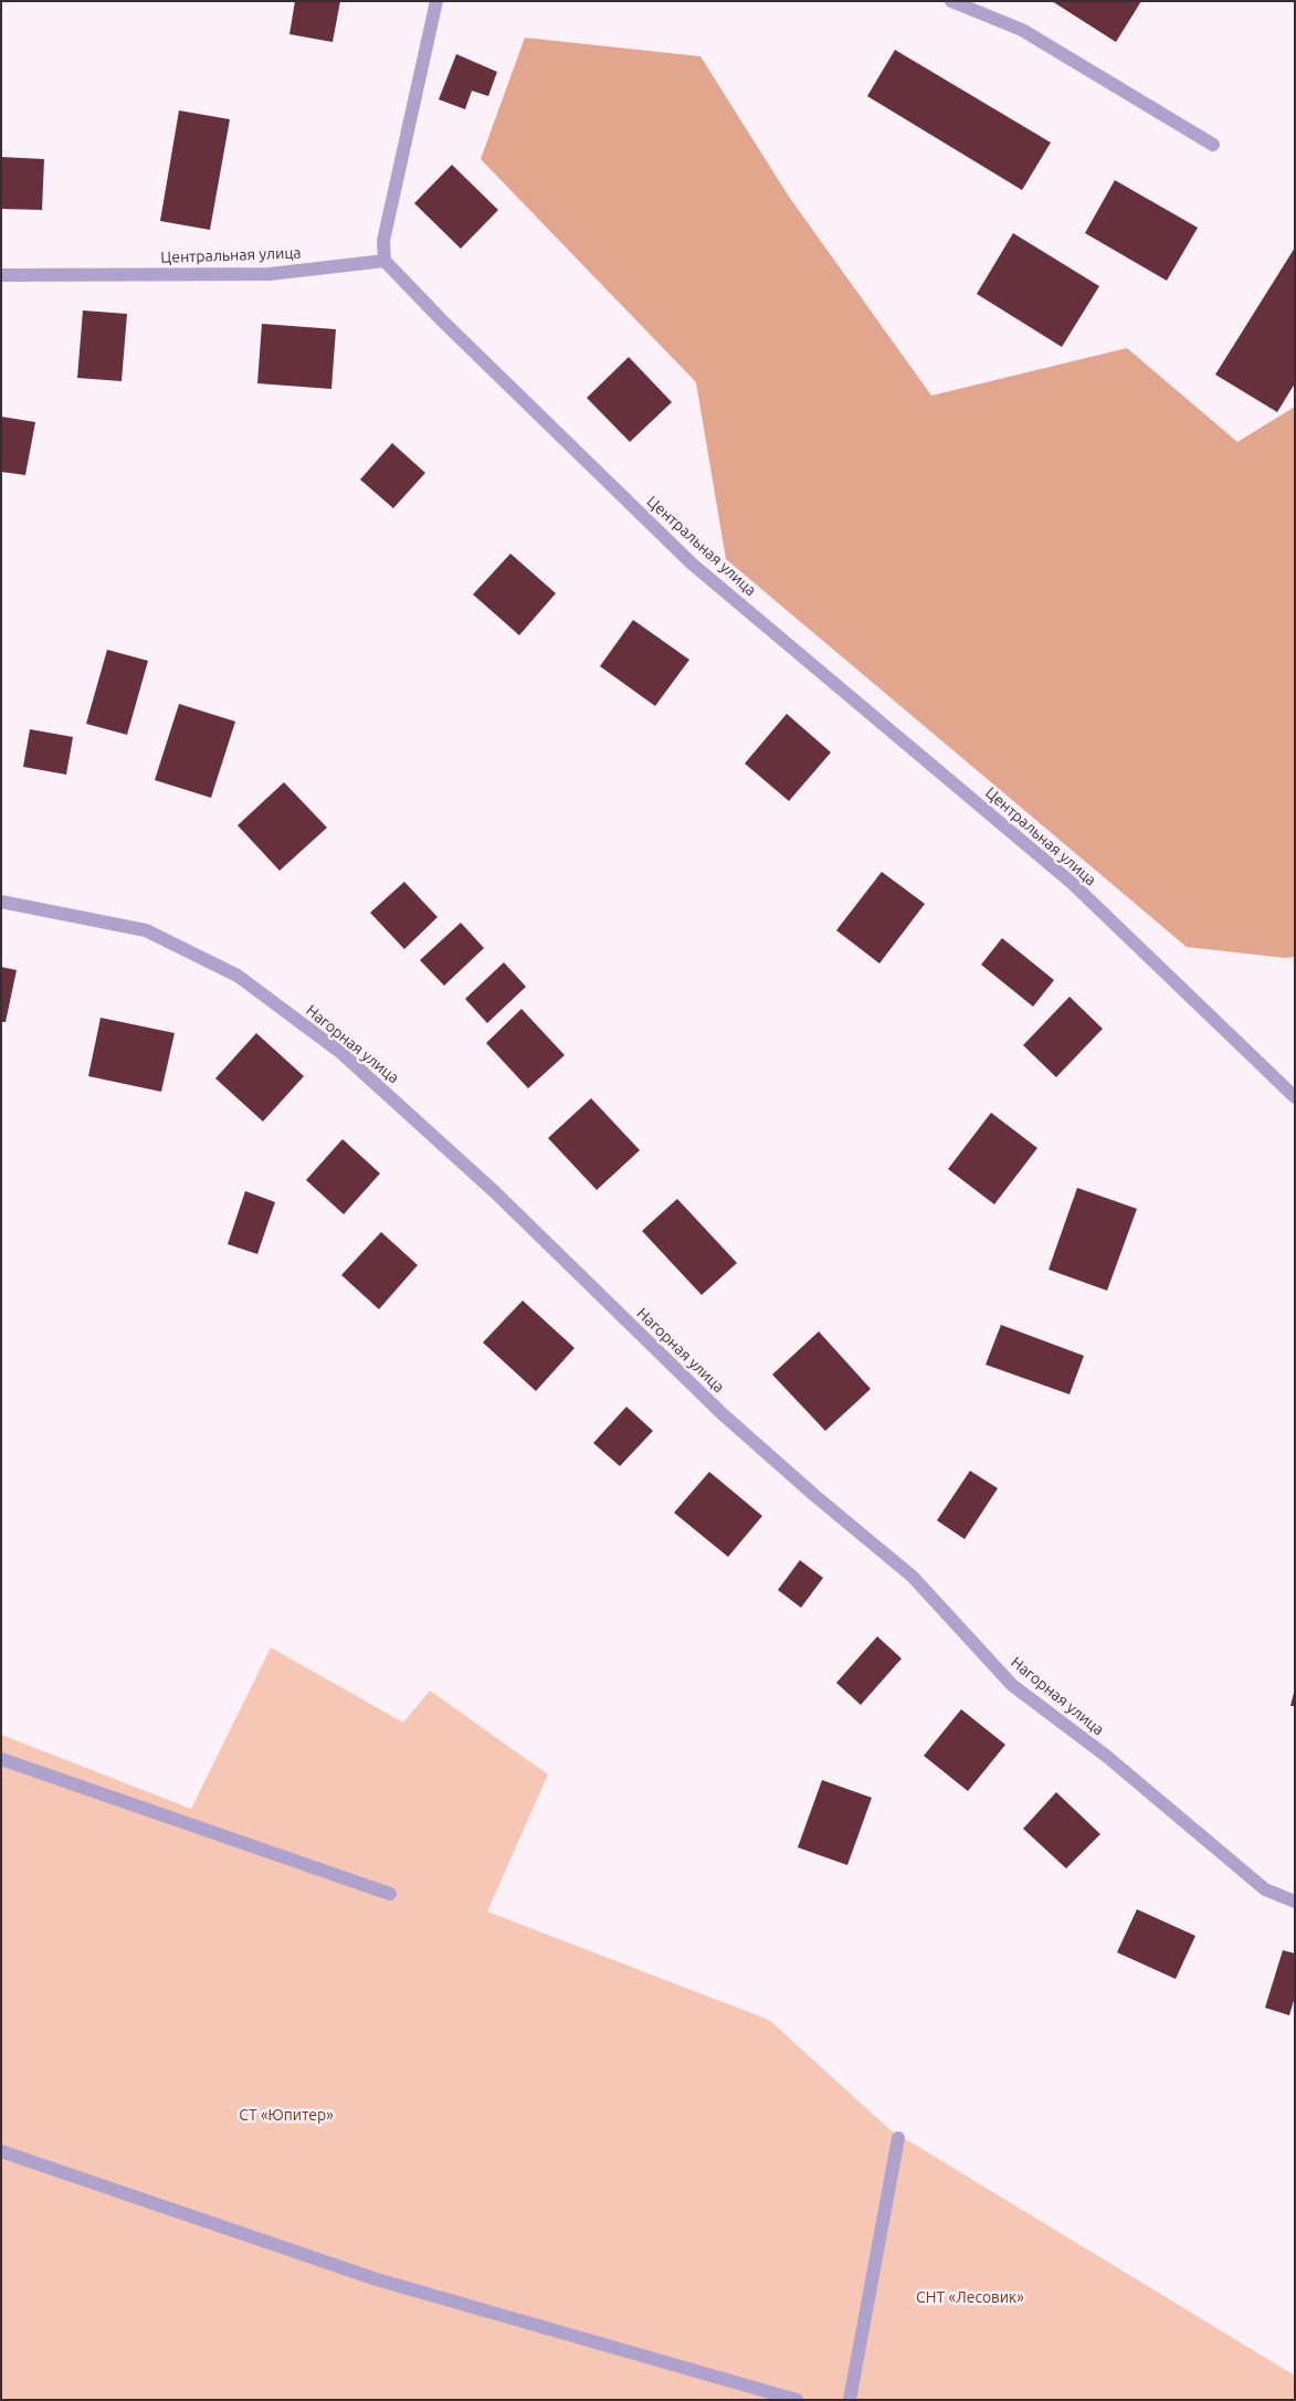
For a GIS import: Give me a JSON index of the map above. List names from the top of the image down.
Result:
{
  "streets": {
    "street": ["Центральная улица", "Нагорная улица"]
  },
  "parks": ["СТ «Юпитер»", "СНТ «Лесовик»"]
}
